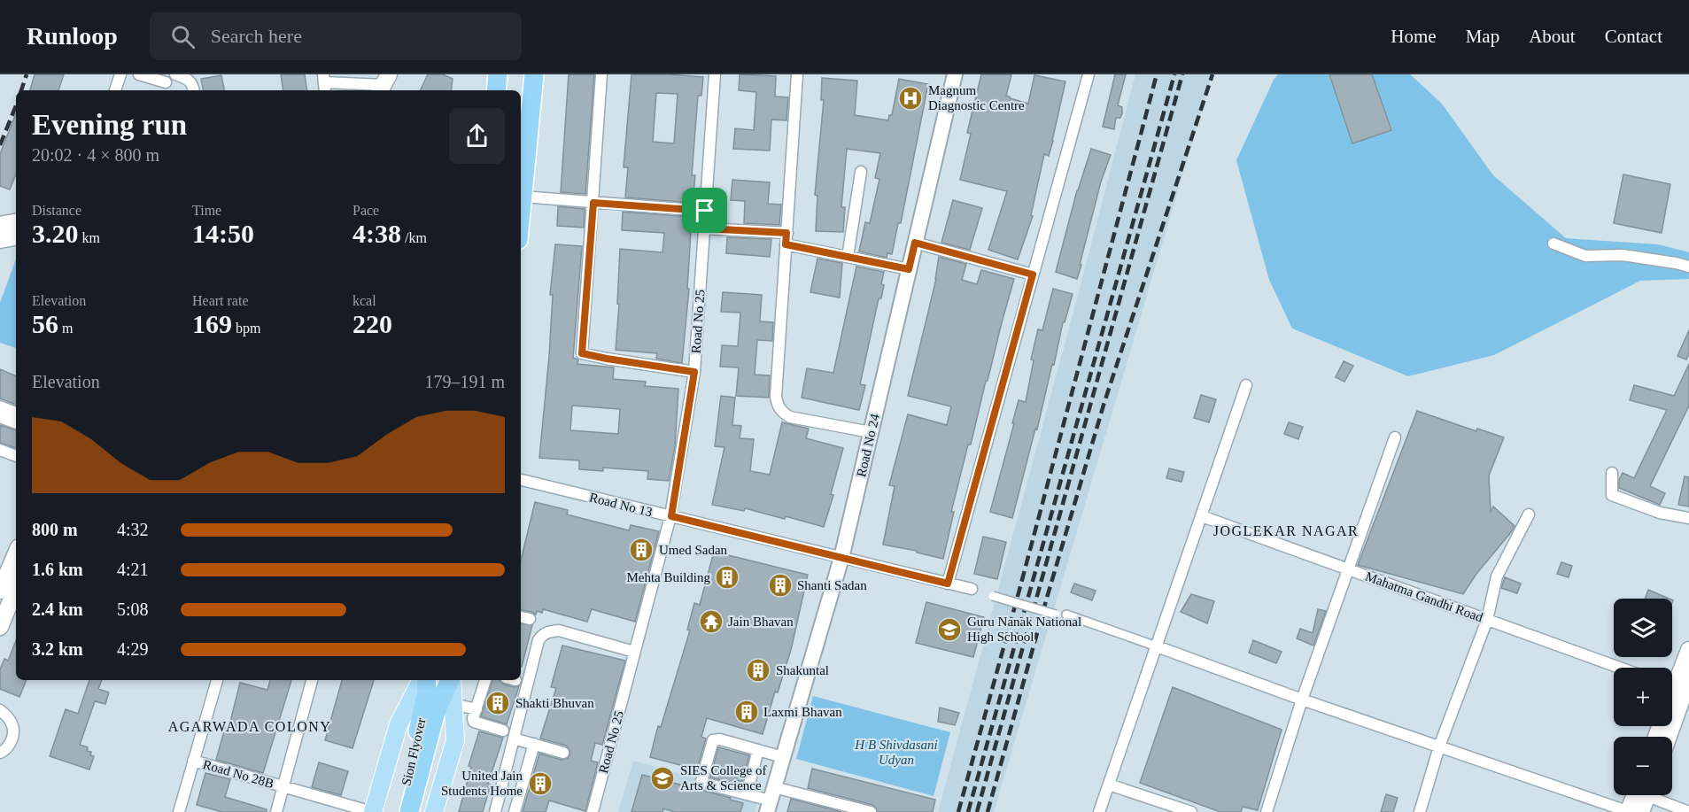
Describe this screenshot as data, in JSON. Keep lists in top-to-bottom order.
{
  "streets": {
    "highway": ["Sion Flyover"],
    "street": [
      "Road No 25",
      "Road No 24",
      "Road No 13",
      "Mahatma Gandhi Road",
      "Road No 28B"
    ]
  },
  "crossings": [
    ["Road No 25", "Road No 13"],
    ["Road No 24", "Road No 13"]
  ],
  "districts": ["JOGLEKAR NAGAR", "AGARWADA COLONY"],
  "parks": ["H B Shivdasani Udyan"],
  "places": {
    "hospital": ["Magnum Diagnostic Centre"],
    "building": [
      "Umed Sadan",
      "Mehta Building",
      "Shanti Sadan",
      "Shakuntal",
      "Shakti Bhuvan",
      "Laxmi Bhavan",
      "United Jain Students Home"
    ],
    "temple": ["Jain Bhavan"],
    "school or university": ["Guru Nanak National High School", "SIES College of Arts & Science"]
  },
  "page": {
    "header": "Runloop",
    "search": "Search here",
    "nav": [
      "Home",
      "Map",
      "About",
      "Contact"
    ],
    "heading": ["Evening run", "20:02 · 4 × 800 m"],
    "stats": [
      ["Distance", "3.20 km"],
      ["Time", "14:50"],
      ["Pace", "4:38 /km"],
      ["Elevation", "56 m"],
      ["Heart rate", "169 bpm"],
      ["kcal", "220"]
    ],
    "chart": ["Elevation", "179–191 m"],
    "list": [
      {
        "name": "800 m",
        "note": "4:32"
      },
      {
        "name": "1.6 km",
        "note": "4:21"
      },
      {
        "name": "2.4 km",
        "note": "5:08"
      },
      {
        "name": "3.2 km",
        "note": "4:29"
      }
    ],
    "map_buttons": ["+", "−"]
  }
}
